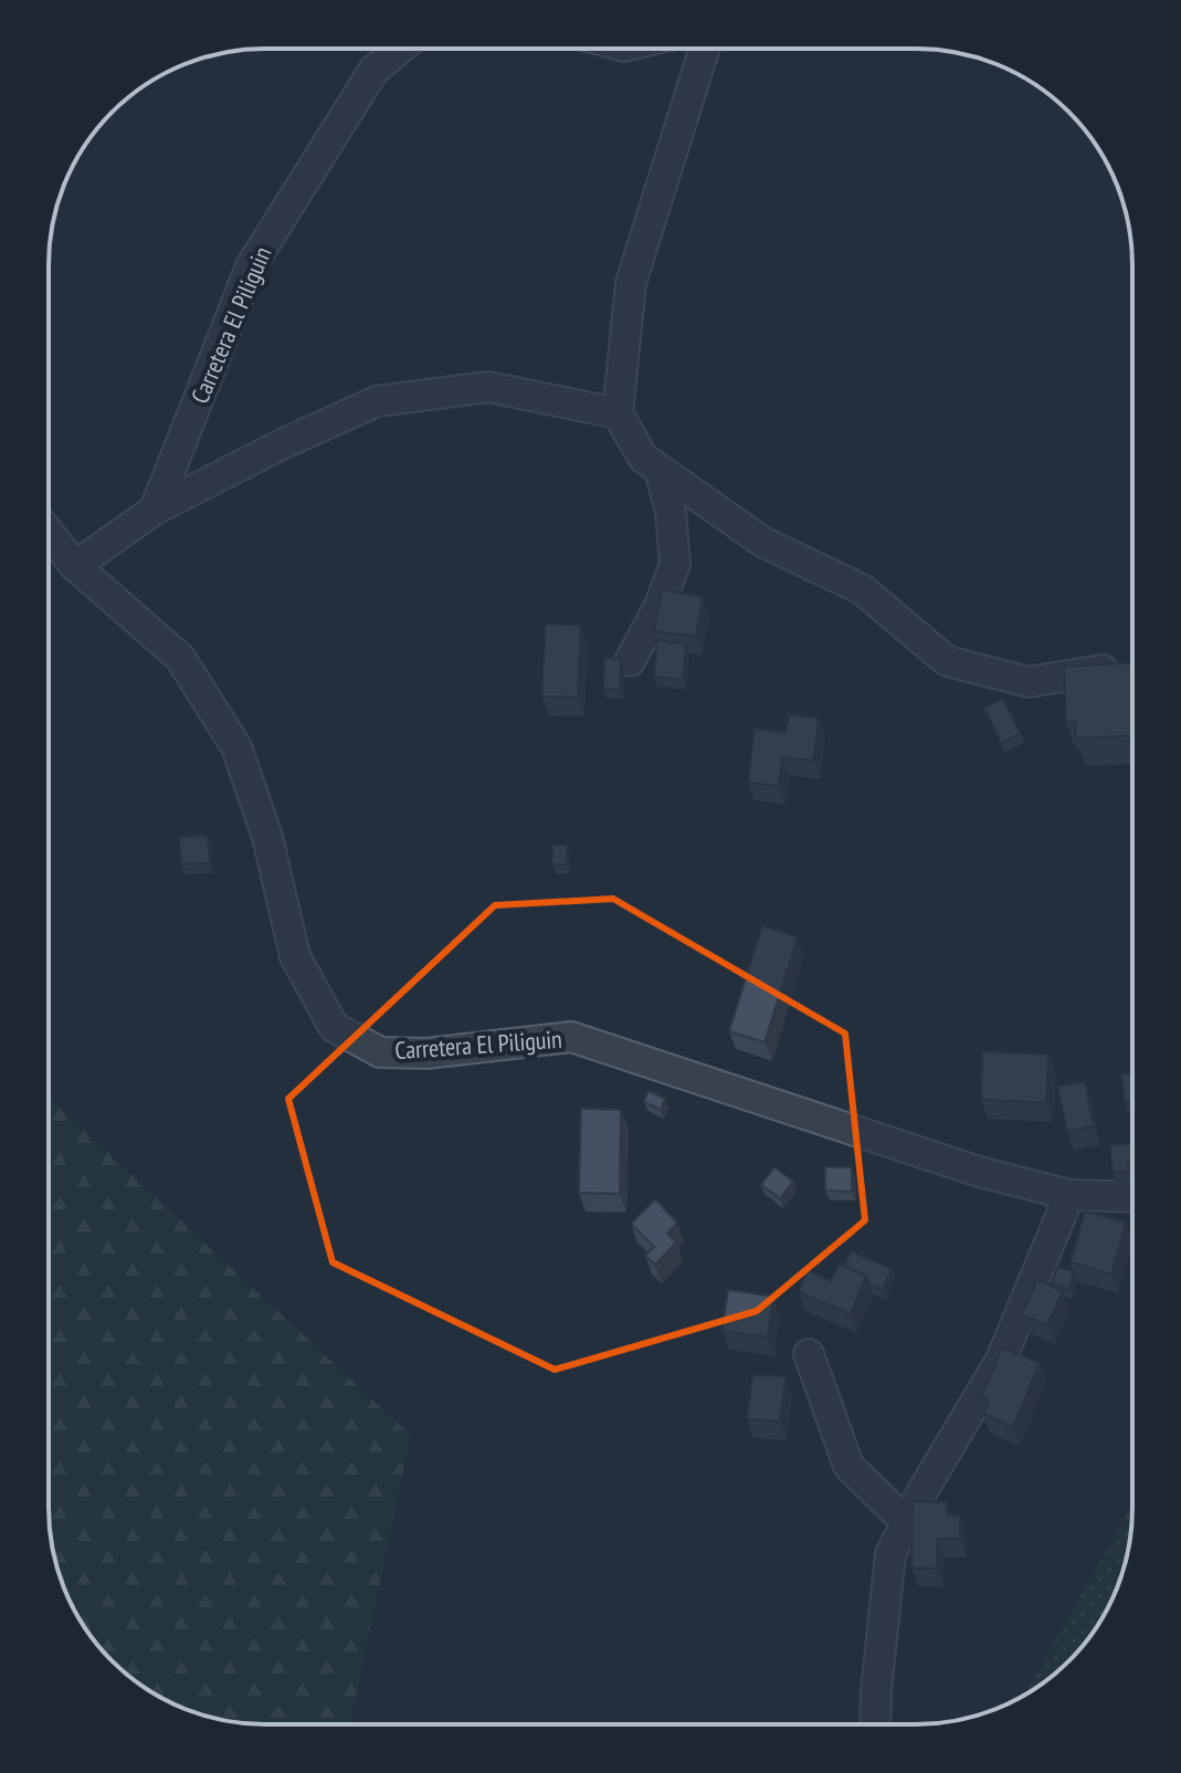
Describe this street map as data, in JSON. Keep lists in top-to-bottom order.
{
  "streets": {
    "street": ["Carretera El Piliguin"]
  }
}
